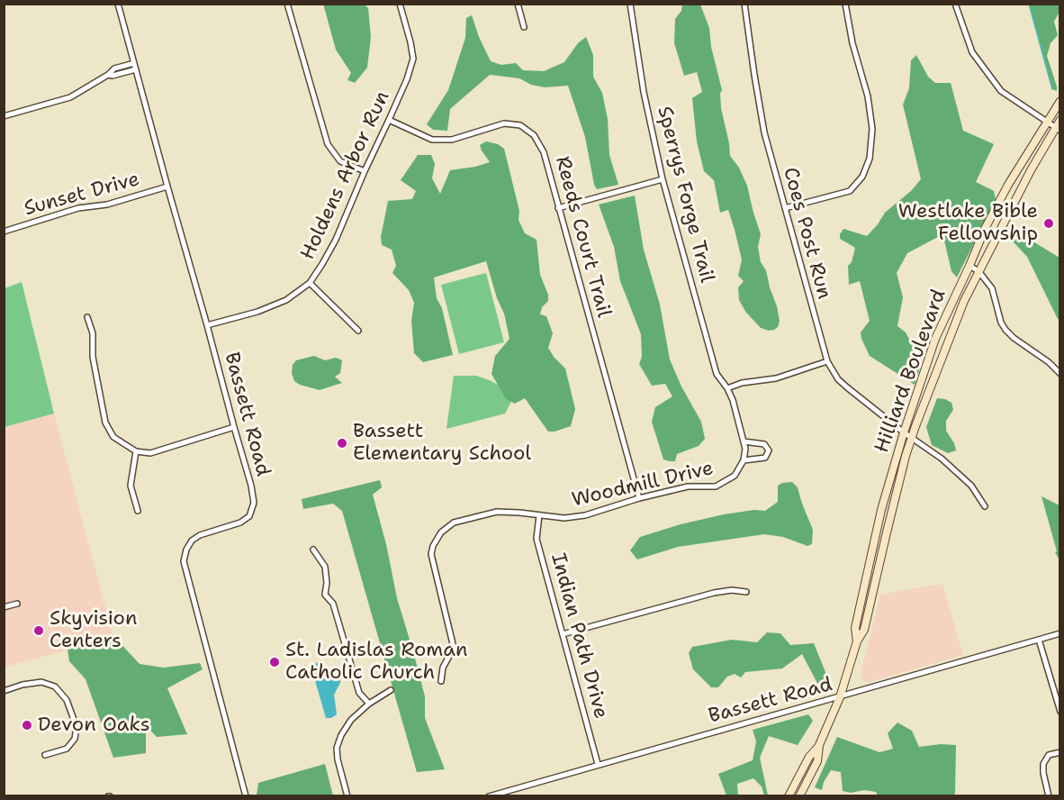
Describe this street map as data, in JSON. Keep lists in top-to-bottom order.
{
  "streets": {
    "main road": ["Hilliard Boulevard"],
    "street": [
      "Holdens Arbor Run",
      "Sunset Drive",
      "Sperrys Forge Trail",
      "Coes Post Run",
      "Reeds Court Trail",
      "Bassett Road",
      "Woodmill Drive",
      "Indian Path Drive"
    ]
  },
  "crossings": [
    ["Holdens Arbor Run", "Reeds Court Trail"],
    ["Holdens Arbor Run", "Bassett Road"],
    ["Sunset Drive", "Bassett Road"],
    ["Sperrys Forge Trail", "Woodmill Drive"],
    ["Coes Post Run", "Hilliard Boulevard"],
    ["Reeds Court Trail", "Woodmill Drive"],
    ["Hilliard Boulevard", "Bassett Road"],
    ["Bassett Road", "Indian Path Drive"],
    ["Woodmill Drive", "Indian Path Drive"]
  ],
  "places": [
    "Westlake Bible Fellowship",
    "Bassett Elementary School",
    "Skyvision Centers",
    "St. Ladislas Roman Catholic Church",
    "Devon Oaks"
  ]
}
